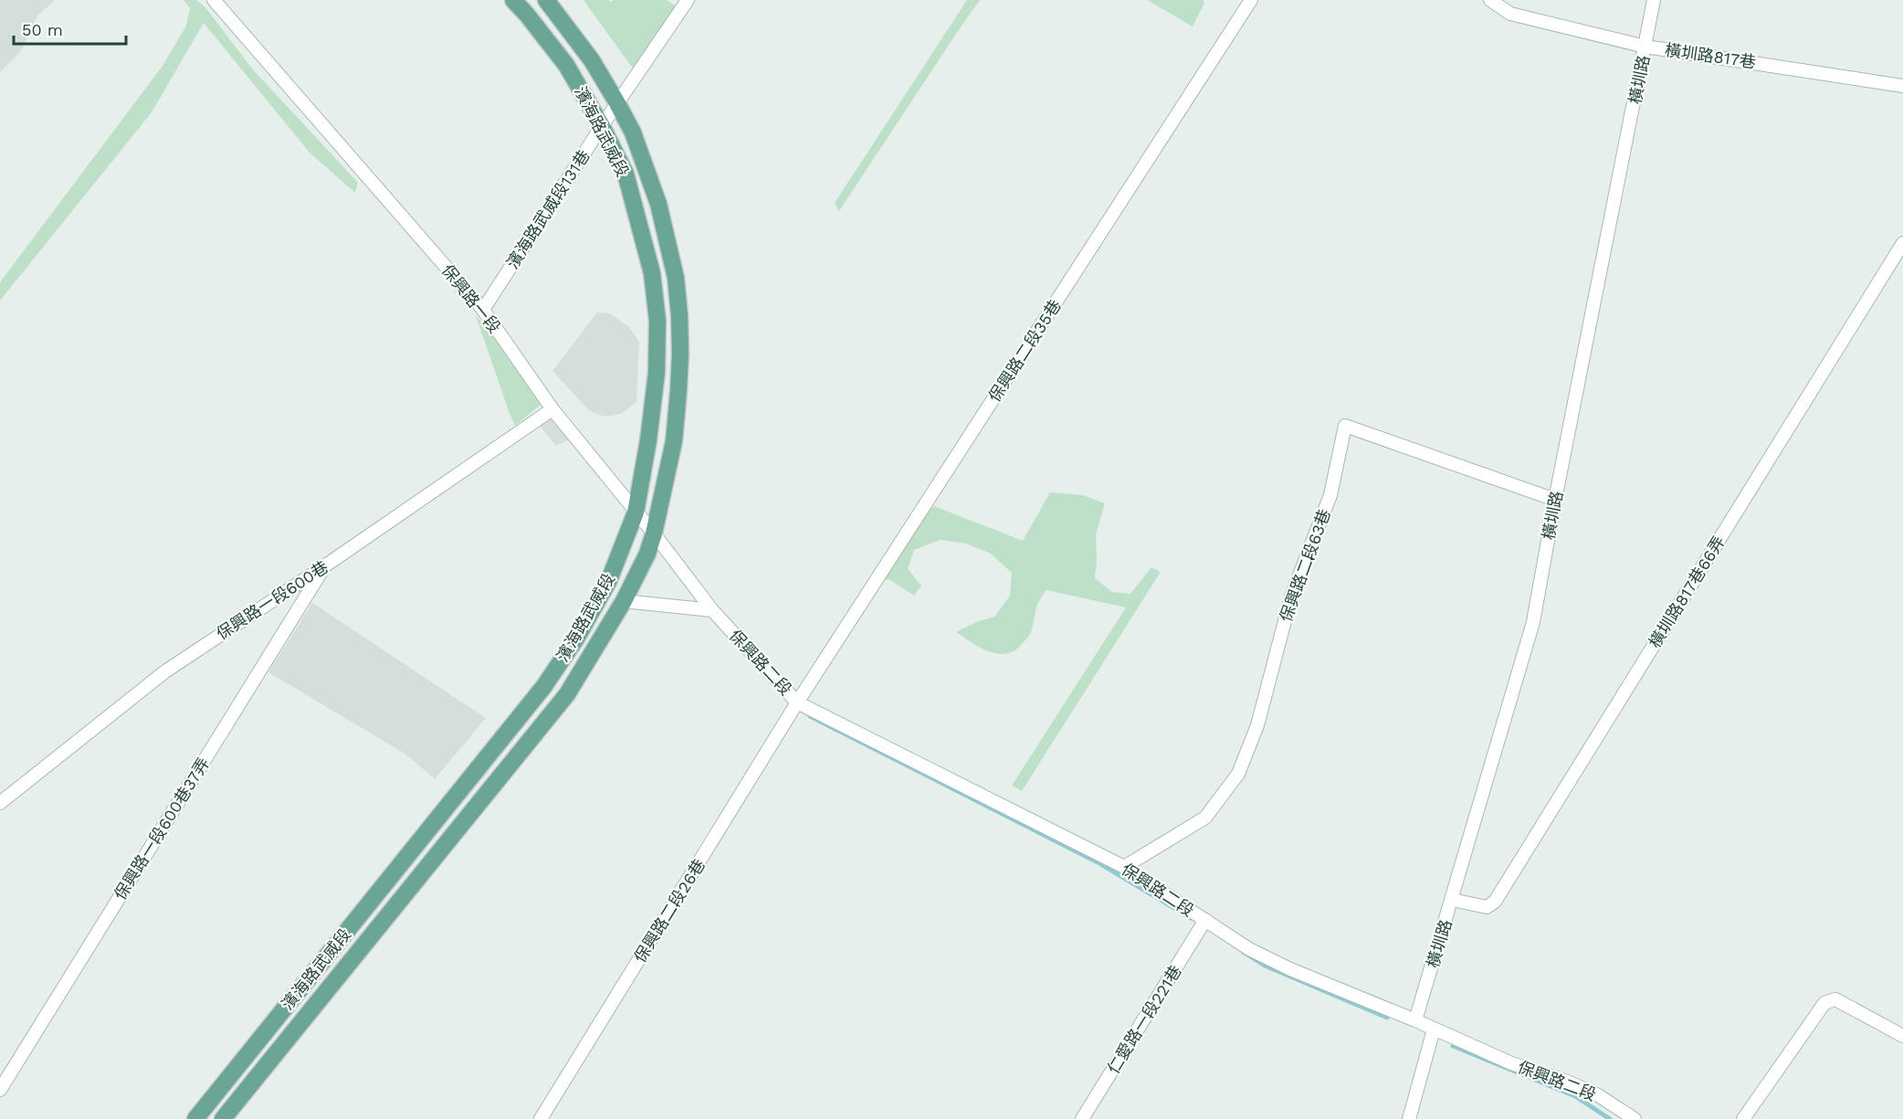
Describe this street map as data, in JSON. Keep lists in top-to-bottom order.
{
  "streets": {
    "main road": ["濱海路武威段"],
    "street": [
      "橫圳路817巷",
      "橫圳路",
      "濱海路武威段131巷",
      "保興路一段",
      "保興路二段35巷",
      "保興路二段63巷",
      "橫圳路817巷66弄",
      "保興路一段600巷",
      "保興路二段",
      "保興路一段600巷37弄",
      "保興路二段26巷",
      "仁愛路一段221巷"
    ]
  },
  "crossings": [
    ["橫圳路817巷", "橫圳路"],
    ["橫圳路", "保興路二段63巷"],
    ["橫圳路", "橫圳路817巷66弄"],
    ["橫圳路", "保興路二段"],
    ["濱海路武威段", "濱海路武威段131巷"],
    ["濱海路武威段", "保興路一段"],
    ["濱海路武威段131巷", "保興路一段"],
    ["保興路一段", "保興路一段600巷"],
    ["保興路一段", "保興路二段"],
    ["保興路二段35巷", "保興路二段"],
    ["保興路二段35巷", "保興路二段26巷"],
    ["保興路二段63巷", "保興路二段"],
    ["保興路一段600巷", "保興路一段600巷37弄"],
    ["保興路二段", "保興路二段26巷"],
    ["保興路二段", "仁愛路一段221巷"]
  ],
  "scale_bar": "50 m"
}
